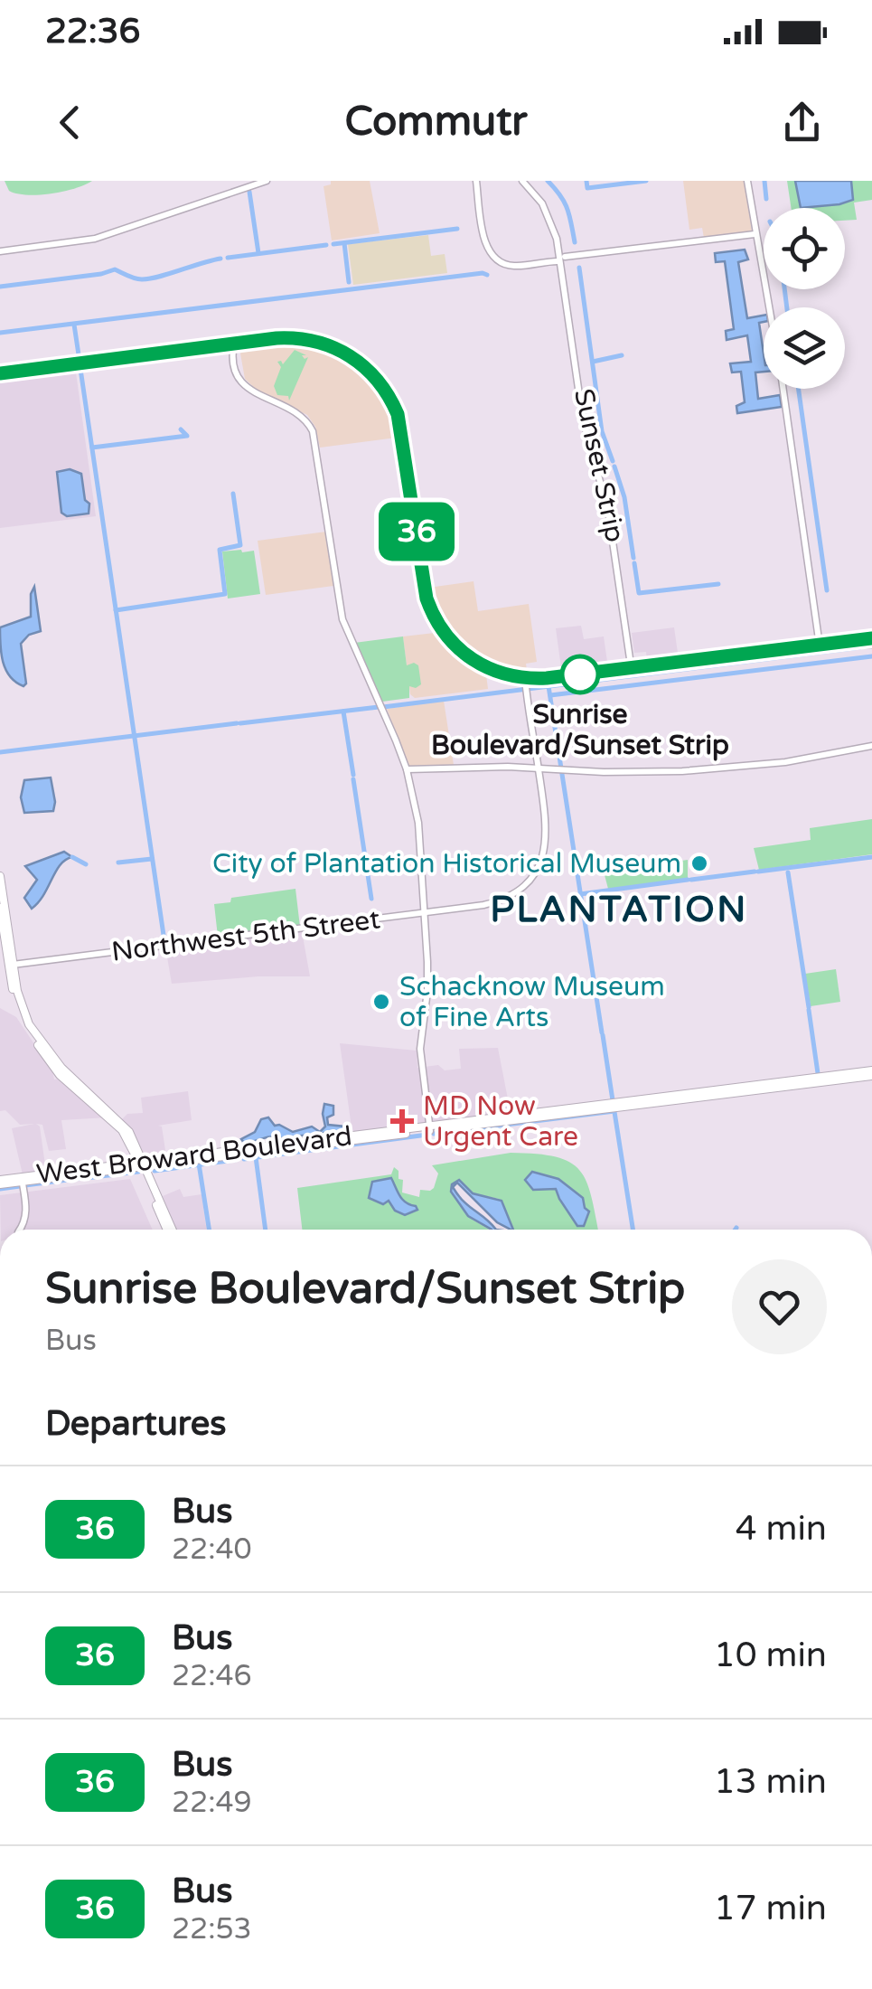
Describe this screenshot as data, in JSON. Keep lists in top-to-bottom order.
{
  "streets": {
    "main road": ["West Broward Boulevard"],
    "street": ["Sunset Strip", "Northwest 5th Street"]
  },
  "districts": ["PLANTATION"],
  "places": {
    "other": ["Sunrise Boulevard/Sunset Strip", "City of Plantation Historical Museum", "Schacknow Museum of Fine Arts"],
    "health": ["MD Now Urgent Care"]
  },
  "lines": ["bus line 36"],
  "page": {
    "status": "22:36",
    "header": "Commutr",
    "on_map": "36",
    "heading": [
      ["Sunrise Boulevard/Sunset Strip", "Bus"],
      "Departures"
    ],
    "list": [
      {
        "mark": "36",
        "name": "Bus",
        "note": "22:40",
        "value": "4 min"
      },
      {
        "mark": "36",
        "name": "Bus",
        "note": "22:46",
        "value": "10 min"
      },
      {
        "mark": "36",
        "name": "Bus",
        "note": "22:49",
        "value": "13 min"
      },
      {
        "mark": "36",
        "name": "Bus",
        "note": "22:53",
        "value": "17 min"
      }
    ]
  }
}
